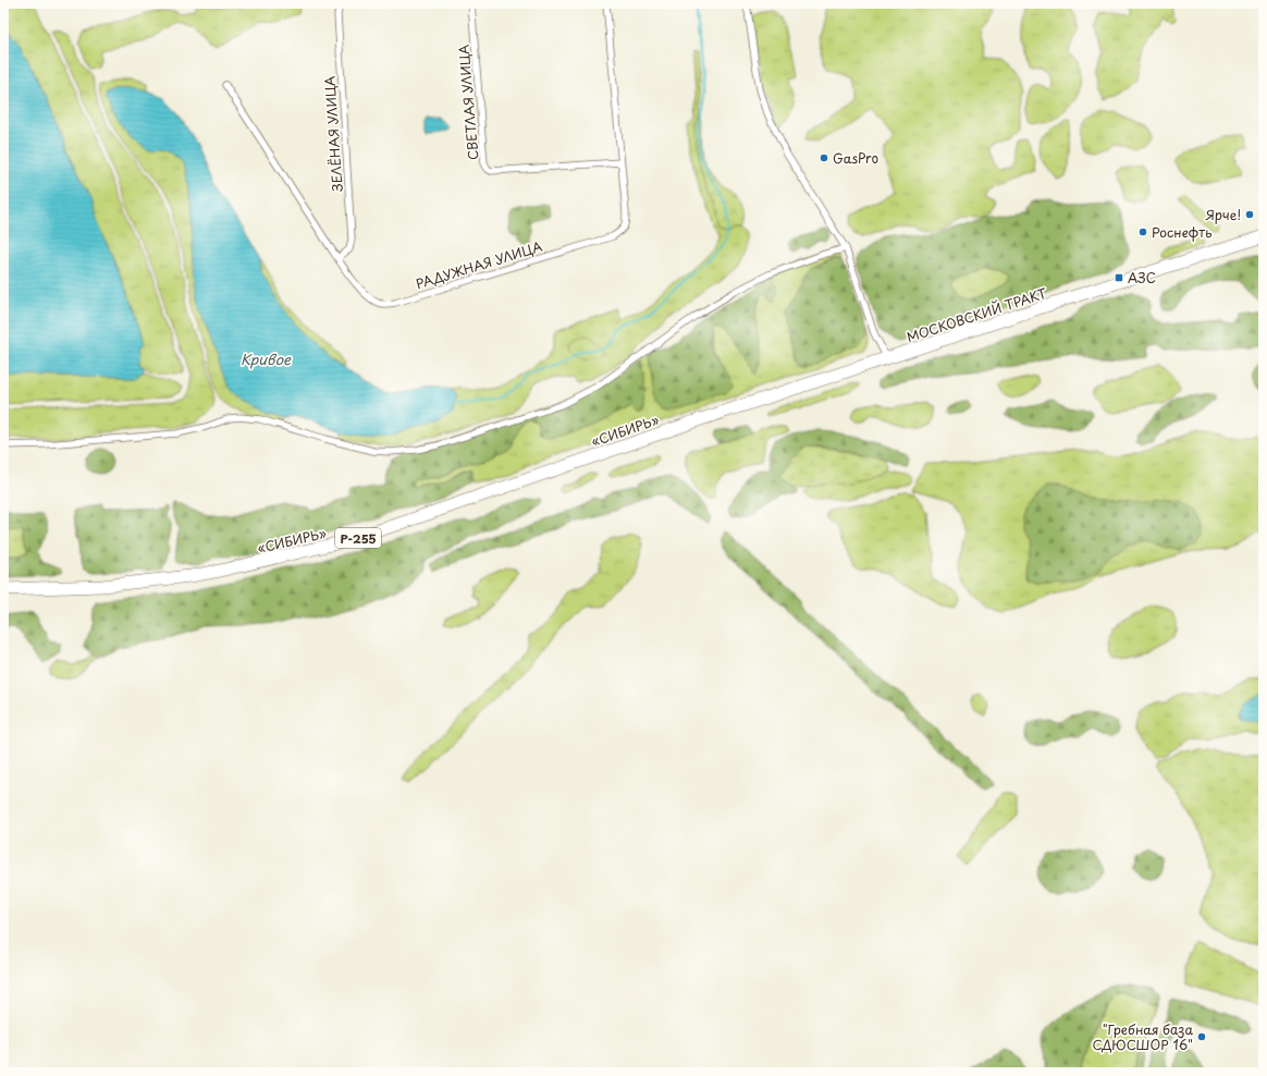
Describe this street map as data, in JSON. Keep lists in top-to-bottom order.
{
  "streets": {
    "highway": ["МОСКОВСКИЙ ТРАКТ", "«СИБИРЬ»", "Р-255"],
    "street": ["СВЕТЛАЯ УЛИЦА", "ЗЕЛЁНАЯ УЛИЦА", "РАДУЖНАЯ УЛИЦА"]
  },
  "crossings": [
    ["СВЕТЛАЯ УЛИЦА", "РАДУЖНАЯ УЛИЦА"],
    ["ЗЕЛЁНАЯ УЛИЦА", "РАДУЖНАЯ УЛИЦА"],
    ["МОСКОВСКИЙ ТРАКТ", "«СИБИРЬ»"]
  ],
  "water": ["Кривое"],
  "places": {
    "other": [
      "GasPro",
      "Ярче!",
      "Роснефть",
      "\"Гребная база СДЮСШОР 16\""
    ],
    "transit": ["АЗС"]
  }
}
